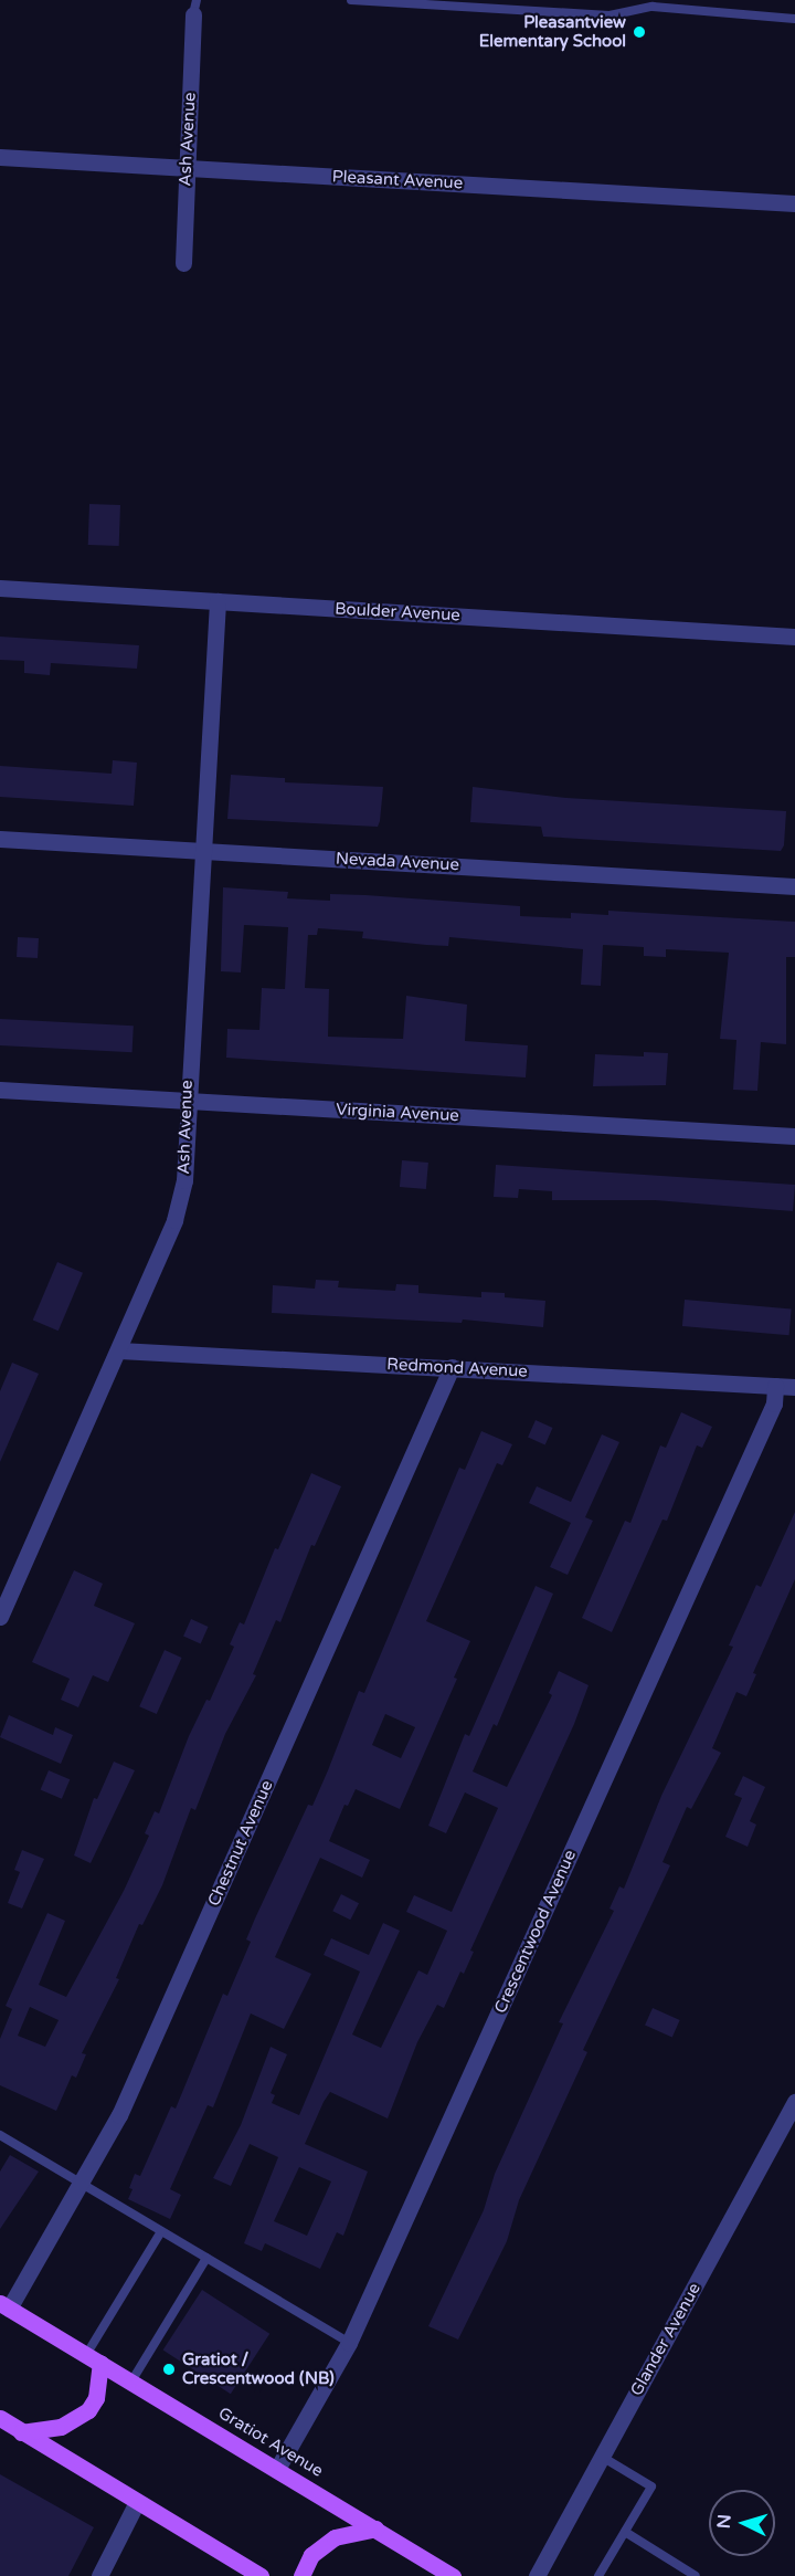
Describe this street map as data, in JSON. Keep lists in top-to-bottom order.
{
  "streets": {
    "main road": ["Gratiot Avenue"],
    "street": [
      "Ash Avenue",
      "Pleasant Avenue",
      "Boulder Avenue",
      "Nevada Avenue",
      "Virginia Avenue",
      "Redmond Avenue",
      "Chestnut Avenue",
      "Crescentwood Avenue",
      "Glander Avenue"
    ]
  },
  "crossings": [
    ["Ash Avenue", "Pleasant Avenue"],
    ["Ash Avenue", "Boulder Avenue"],
    ["Ash Avenue", "Nevada Avenue"],
    ["Ash Avenue", "Virginia Avenue"],
    ["Ash Avenue", "Redmond Avenue"],
    ["Redmond Avenue", "Chestnut Avenue"],
    ["Redmond Avenue", "Crescentwood Avenue"],
    ["Chestnut Avenue", "Gratiot Avenue"],
    ["Crescentwood Avenue", "Gratiot Avenue"]
  ],
  "places": ["Pleasantview Elementary School", "Gratiot / Crescentwood (NB)"],
  "north": "left"
}
